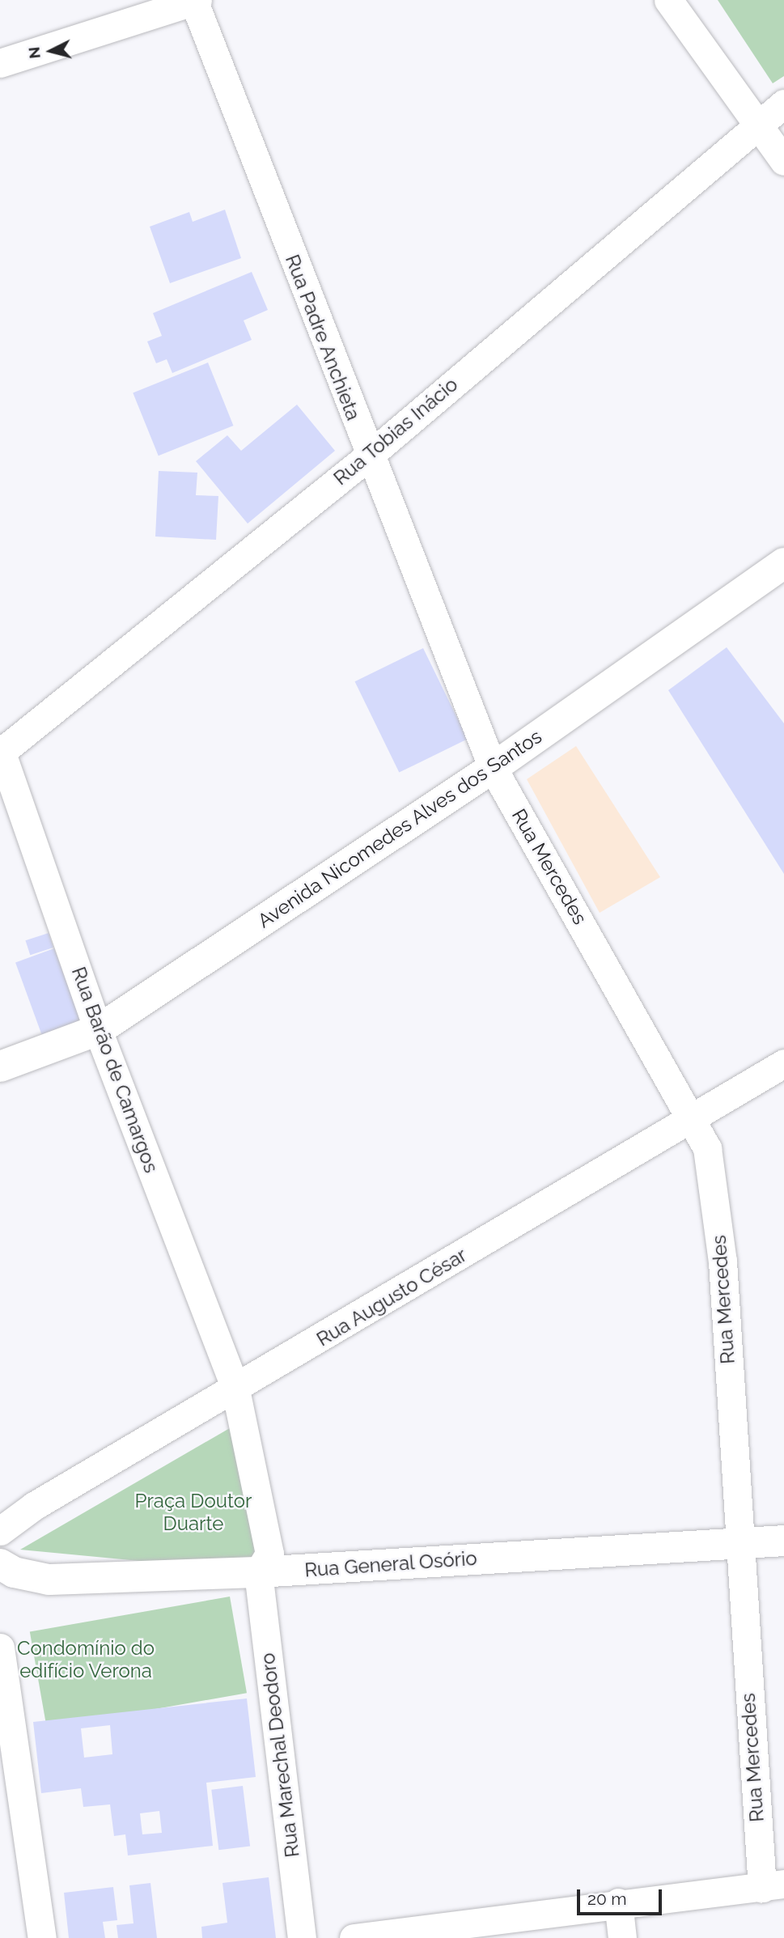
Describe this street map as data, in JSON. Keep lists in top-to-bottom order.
{
  "streets": {
    "street": [
      "Rua Padre Anchieta",
      "Rua Tobias Inácio",
      "Avenida Nicomedes Alves dos Santos",
      "Rua Mercedes",
      "Rua Barão de Camargos",
      "Rua Augusto César",
      "Rua General Osório",
      "Rua Marechal Deodoro"
    ]
  },
  "crossings": [
    ["Rua Padre Anchieta", "Rua Tobias Inácio"],
    ["Rua Padre Anchieta", "Avenida Nicomedes Alves dos Santos"],
    ["Rua Padre Anchieta", "Rua Mercedes"],
    ["Rua Tobias Inácio", "Rua Barão de Camargos"],
    ["Avenida Nicomedes Alves dos Santos", "Rua Mercedes"],
    ["Avenida Nicomedes Alves dos Santos", "Rua Barão de Camargos"],
    ["Rua Mercedes", "Rua Augusto César"],
    ["Rua Mercedes", "Rua General Osório"],
    ["Rua Barão de Camargos", "Rua Augusto César"],
    ["Rua General Osório", "Rua Marechal Deodoro"]
  ],
  "parks": ["Praça Doutor Duarte", "Condomínio do edifício Verona"],
  "scale_bar": "20 m",
  "north": "left"
}
